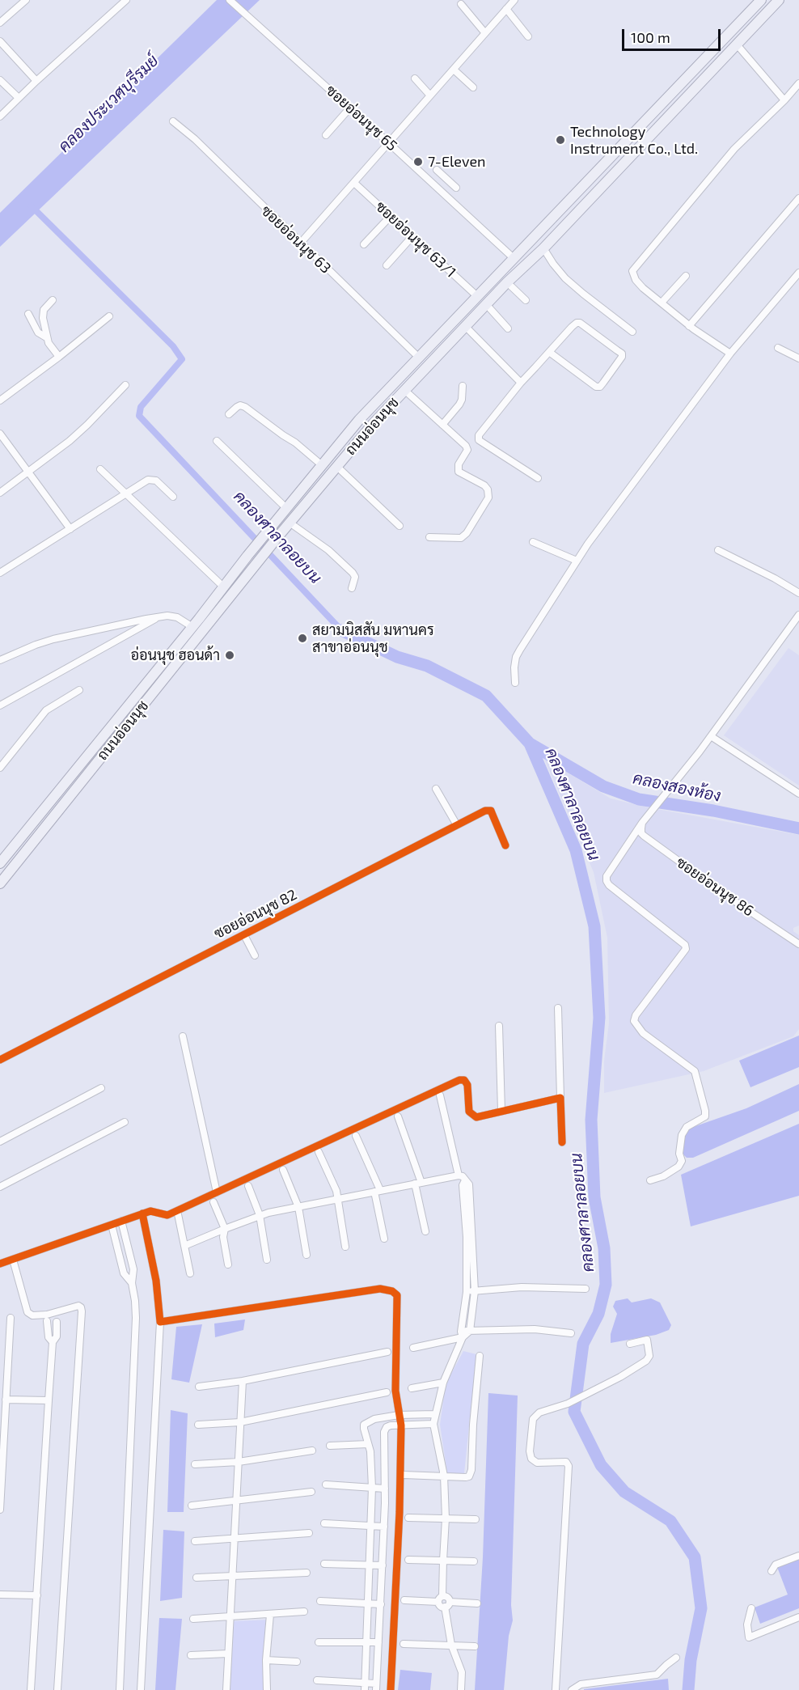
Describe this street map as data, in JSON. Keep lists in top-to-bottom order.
{
  "streets": {
    "main road": ["ถนนอ่อนนุช"],
    "street": [
      "ซอยอ่อนนุช 65",
      "ซอยอ่อนนุช 63",
      "ซอยอ่อนนุช 63/1",
      "ซอยอ่อนนุช 86",
      "ซอยอ่อนนุช 82"
    ]
  },
  "crossings": [
    ["ซอยอ่อนนุช 65", "ถนนอ่อนนุช"],
    ["ซอยอ่อนนุช 63", "ถนนอ่อนนุช"],
    ["ซอยอ่อนนุช 63/1", "ถนนอ่อนนุช"]
  ],
  "water": ["คลองประเวศบุรีรมย์", "คลองศาลาลอยบน", "คลองสองห้อง"],
  "places": [
    "Technology Instrument Co., Ltd.",
    "7-Eleven",
    "สยามนิสสัน มหานคร สาขาอ่อนนุช",
    "อ่อนนุช ฮอนด้า"
  ],
  "scale_bar": "100 m"
}
